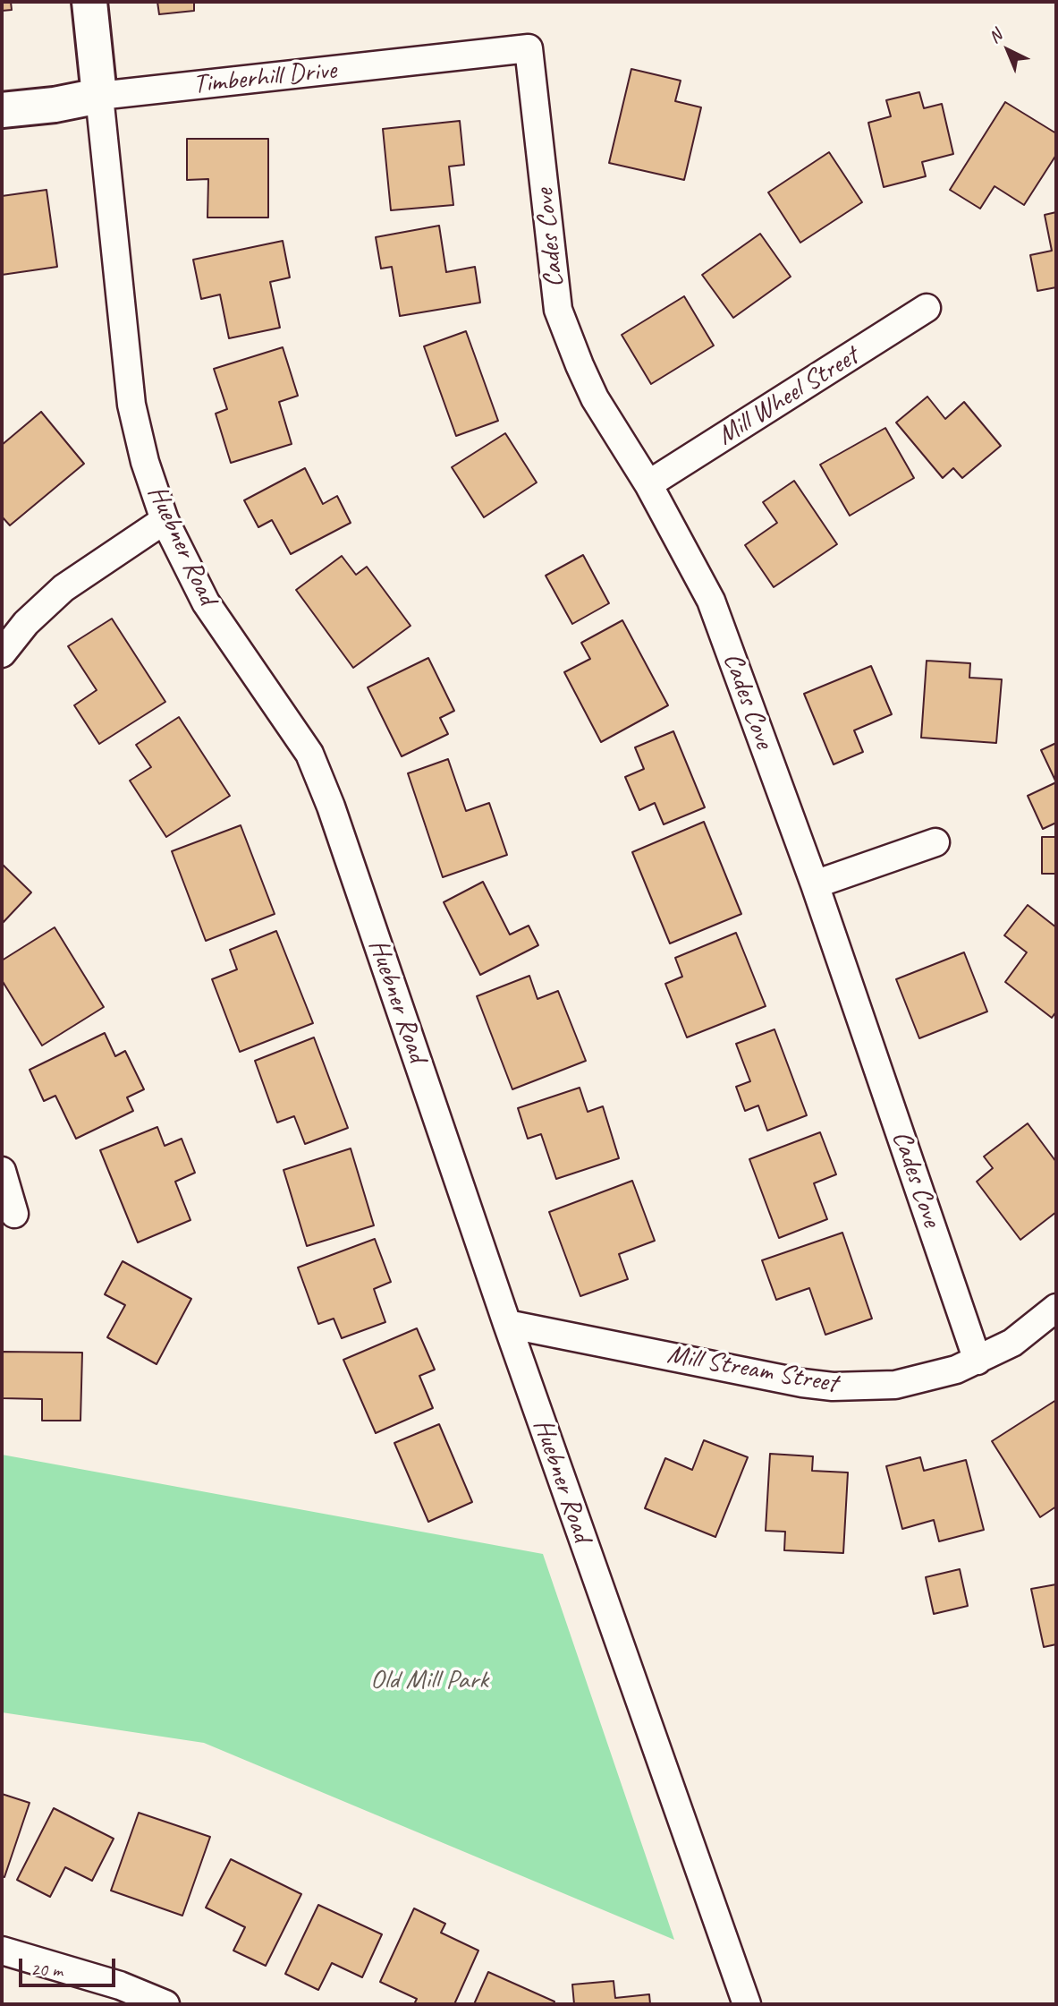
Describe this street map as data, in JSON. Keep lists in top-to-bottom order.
{
  "streets": {
    "street": [
      "Timberhill Drive",
      "Cades Cove",
      "Mill Wheel Street",
      "Huebner Road",
      "Mill Stream Street"
    ]
  },
  "crossings": [
    ["Timberhill Drive", "Cades Cove"],
    ["Timberhill Drive", "Huebner Road"],
    ["Cades Cove", "Mill Wheel Street"],
    ["Cades Cove", "Mill Stream Street"],
    ["Huebner Road", "Mill Stream Street"]
  ],
  "parks": ["Old Mill Park"],
  "scale_bar": "20 m",
  "north": "top left"
}
